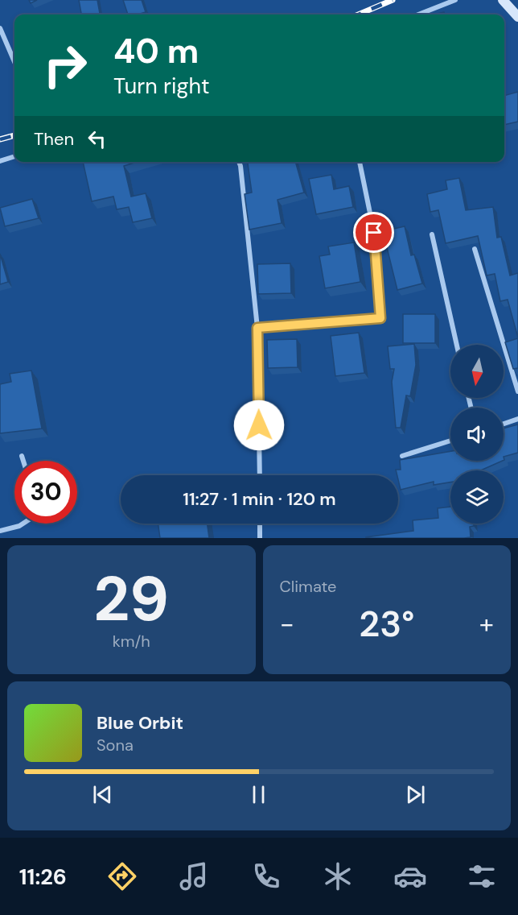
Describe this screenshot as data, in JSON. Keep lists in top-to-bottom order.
{
  "north": "bottom",
  "page": {
    "turn": ["40 m", "Turn right"],
    "then": "Then",
    "limit": "30",
    "trip": "11:27 · 1 min · 120 m",
    "tile": [
      ["29", "km/h"],
      "Climate"
    ],
    "heat": ["−", "23°", "+"],
    "song": ["Blue Orbit", "Sona"],
    "tabs": "11:26"
  }
}
